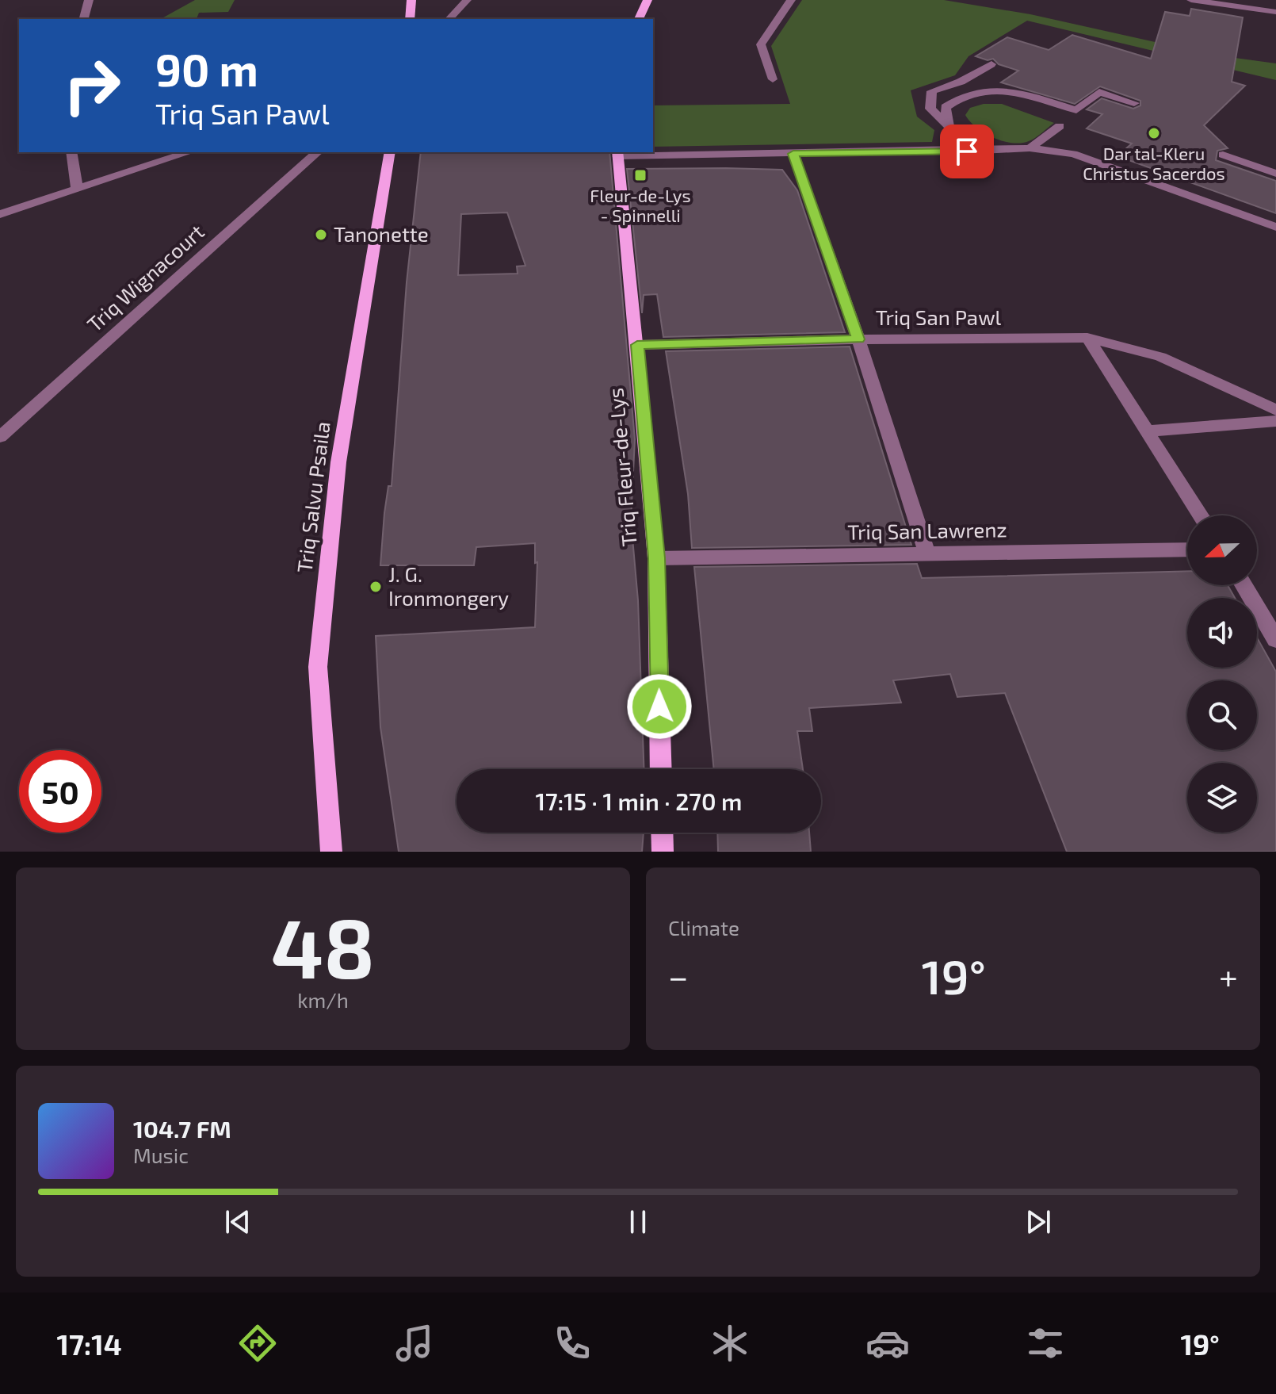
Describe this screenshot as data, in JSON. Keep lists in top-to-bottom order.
{
  "streets": {
    "main road": ["Triq Fleur-de-Lys", "Triq Salvu Psaila"],
    "street": ["Triq Wignacourt", "Triq San Pawl", "Triq San Lawrenz"]
  },
  "crossings": [
    ["Triq San Pawl", "Triq Fleur-de-Lys"],
    ["Triq Fleur-de-Lys", "Triq San Lawrenz"]
  ],
  "places": {
    "other": ["Dar tal-Kleru Christus Sacerdos", "Tanonette", "J. G. Ironmongery"],
    "transit": ["Fleur-de-Lys - Spinnelli"]
  },
  "north": "left",
  "page": {
    "turn": ["90 m", "Triq San Pawl"],
    "limit": "50",
    "trip": "17:15 · 1 min · 270 m",
    "tile": [
      ["48", "km/h"],
      "Climate"
    ],
    "heat": ["−", "19°", "+"],
    "song": ["104.7 FM", "Music"],
    "tabs": ["17:14", "19°"]
  }
}
